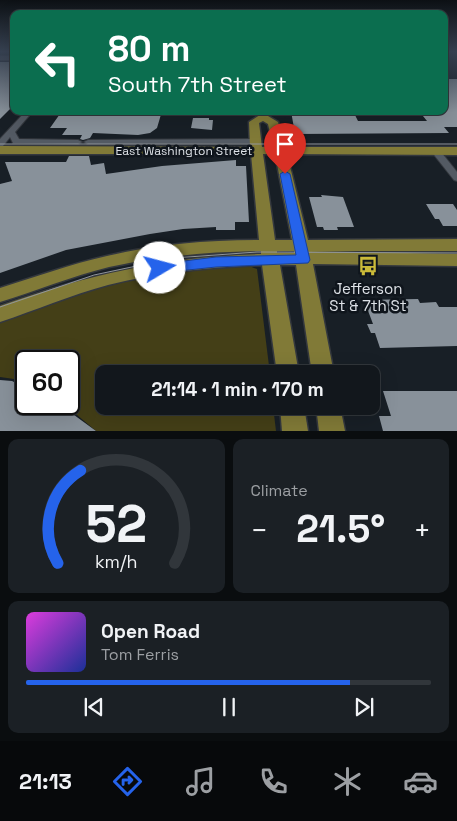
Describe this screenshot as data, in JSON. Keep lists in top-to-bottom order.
{
  "streets": {
    "main road": ["East Washington Street"]
  },
  "places": {
    "bus stop": ["Jefferson St & 7th St"]
  },
  "page": {
    "turn": ["80 m", "South 7th Street"],
    "limit": "60",
    "trip": "21:14 · 1 min · 170 m",
    "tile": "Climate",
    "heat": ["−", "21.5°", "+"],
    "song": ["Open Road", "Tom Ferris"],
    "tabs": "21:13",
    "gauge": ["52", "km/h"]
  }
}
